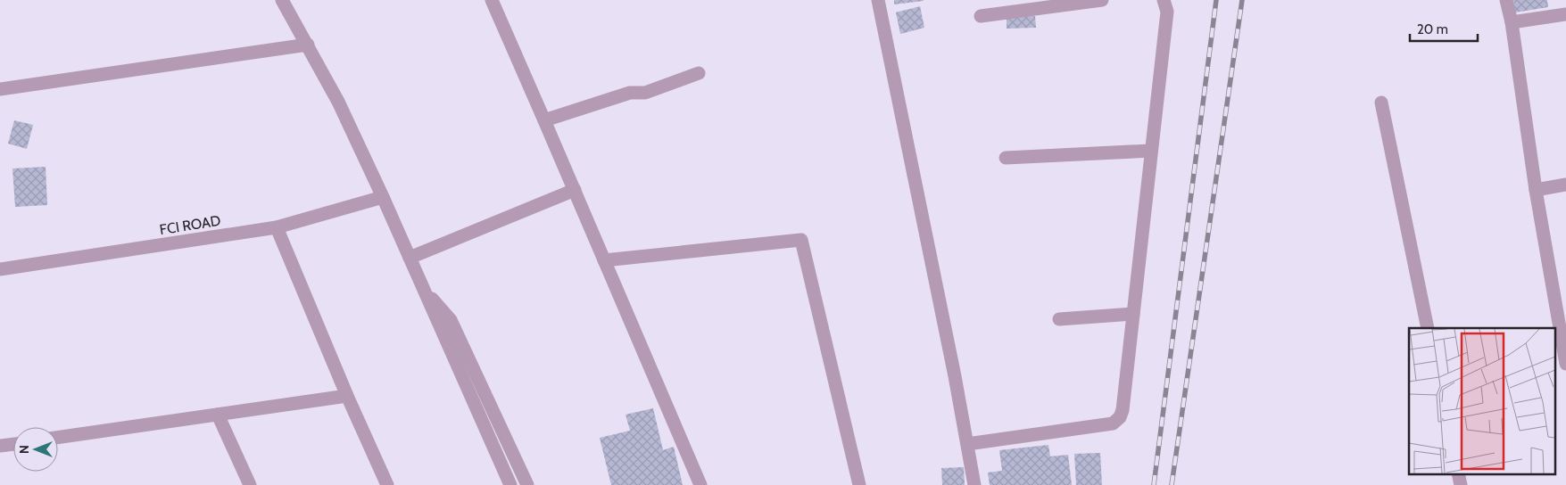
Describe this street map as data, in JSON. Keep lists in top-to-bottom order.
{
  "streets": {
    "street": ["FCI ROAD"]
  },
  "scale_bar": "20 m",
  "north": "left"
}
